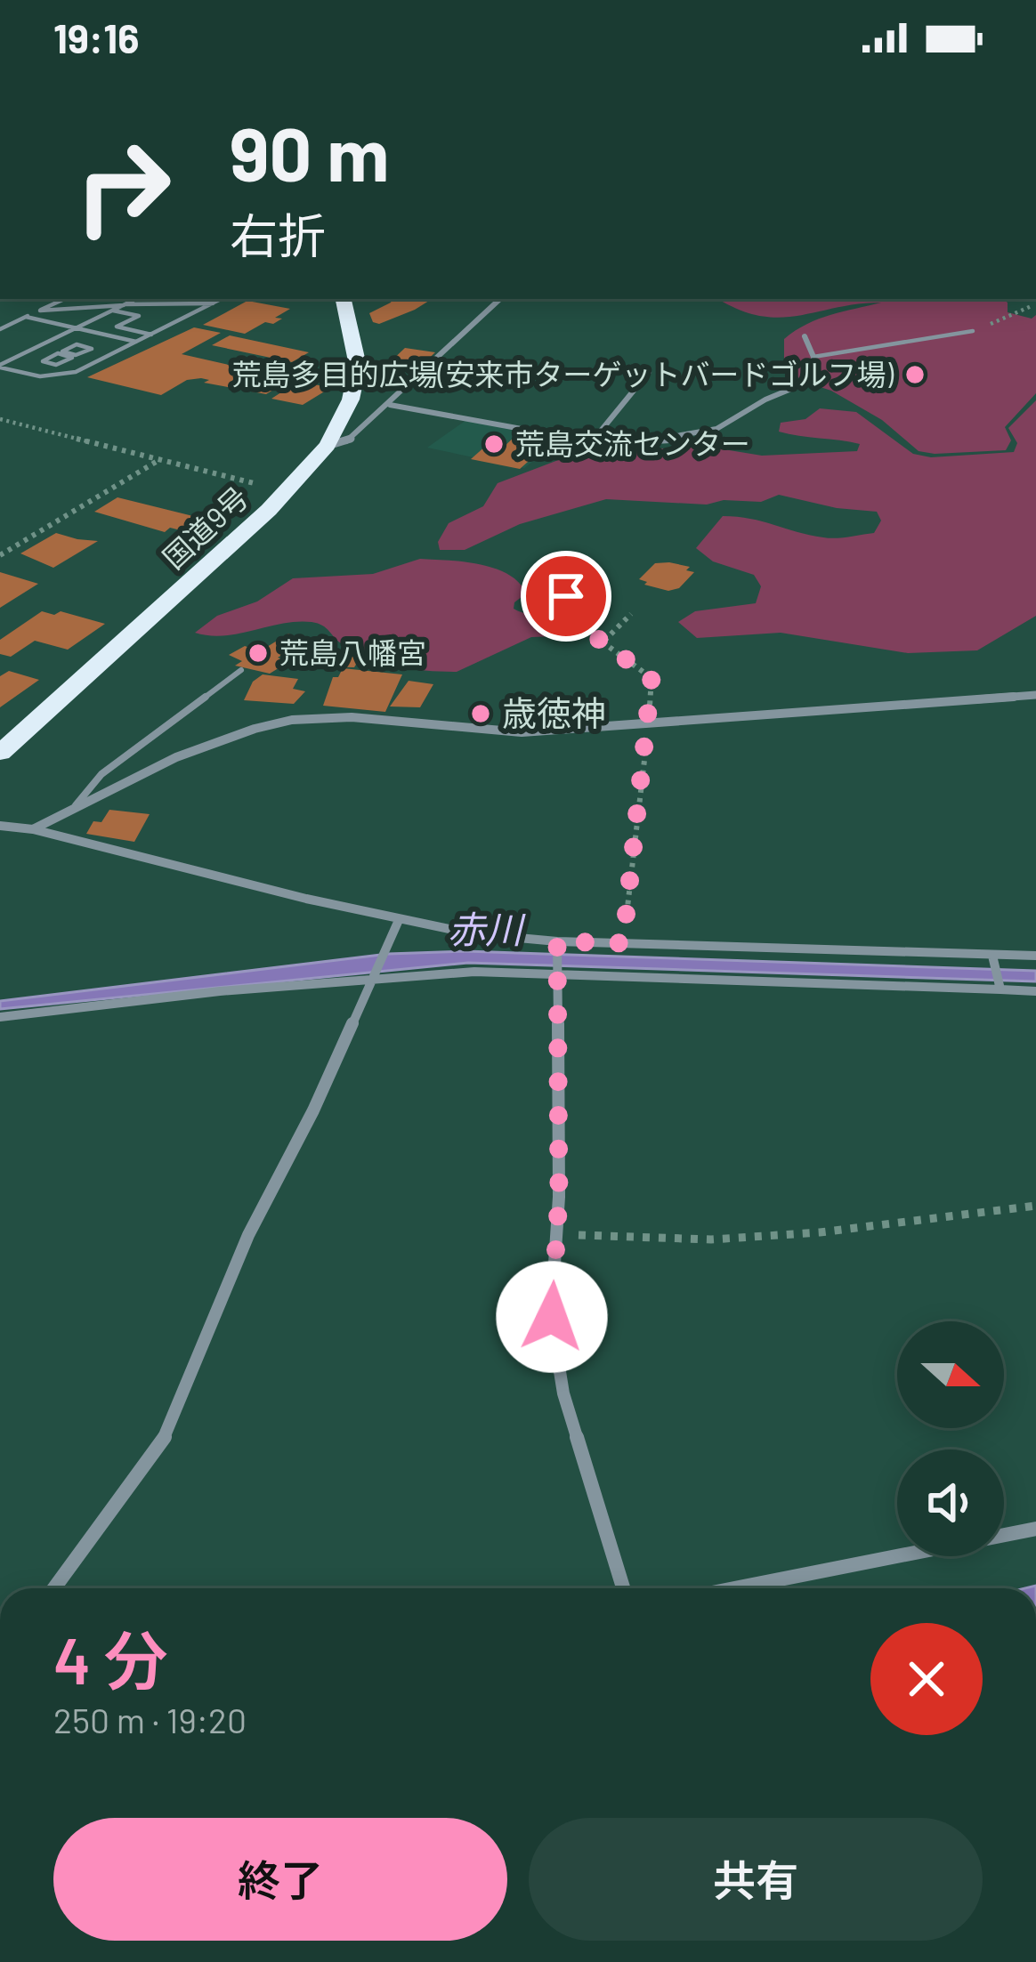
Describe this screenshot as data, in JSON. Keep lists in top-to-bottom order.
{
  "streets": {
    "highway": ["国道9号"]
  },
  "water": ["赤川"],
  "places": [
    "荒島多目的広場(安来市ターゲットバードゴルフ場)",
    "荒島交流センター",
    "荒島八幡宮",
    "歳徳神"
  ],
  "north": "right",
  "page": {
    "status": "19:16",
    "turn": ["90 m", "右折"],
    "heading": ["4 分", "250 m · 19:20"],
    "buttons": ["終了", "共有"]
  }
}
